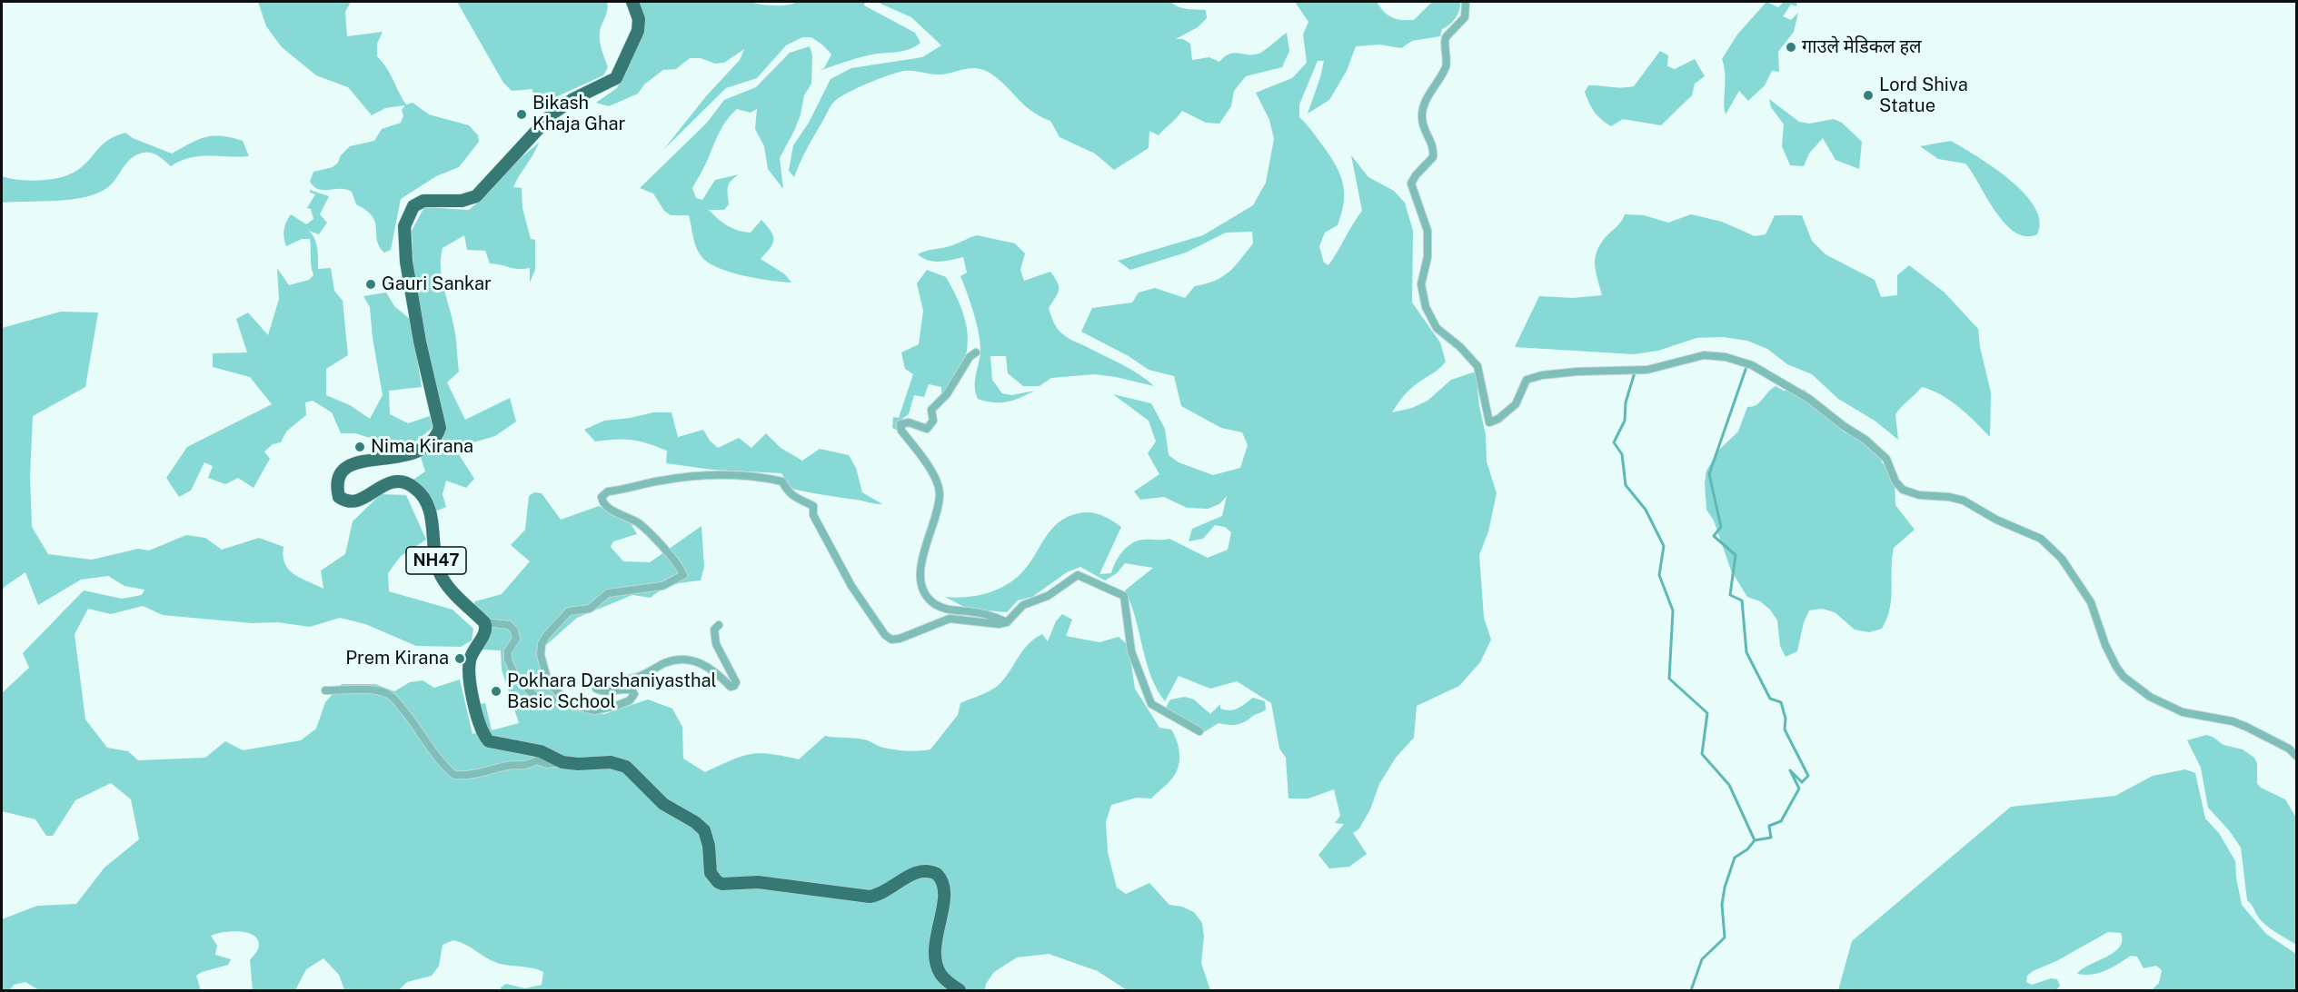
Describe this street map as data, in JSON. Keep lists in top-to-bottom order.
{
  "streets": {
    "highway": ["NH47"]
  },
  "places": [
    "गाउले मेडिकल हल",
    "Lord Shiva Statue",
    "Bikash Khaja Ghar",
    "Gauri Sankar",
    "Nima Kirana",
    "Prem Kirana",
    "Pokhara Darshaniyasthal Basic School"
  ]
}
